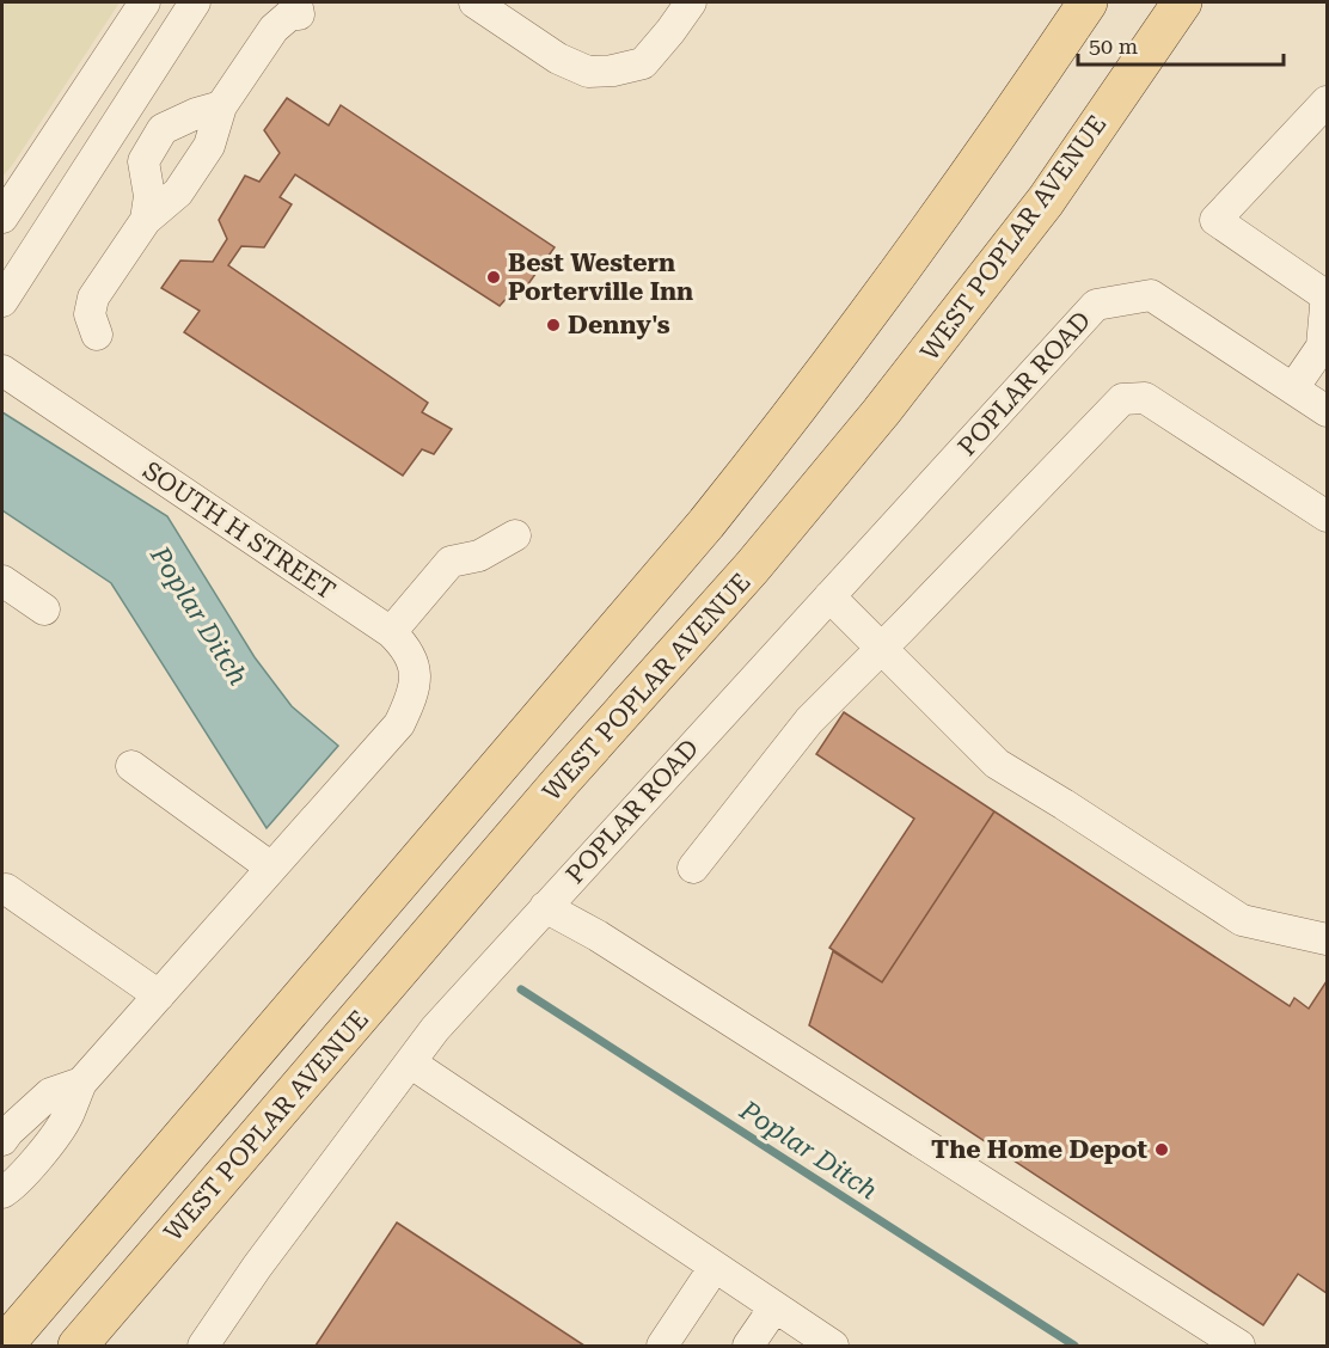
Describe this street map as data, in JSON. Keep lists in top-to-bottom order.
{
  "streets": {
    "main road": ["WEST POPLAR AVENUE"],
    "street": ["POPLAR ROAD", "SOUTH H STREET"]
  },
  "water": ["Poplar Ditch"],
  "places": ["Best Western Porterville Inn", "Denny's", "The Home Depot"],
  "scale_bar": "50 m"
}
